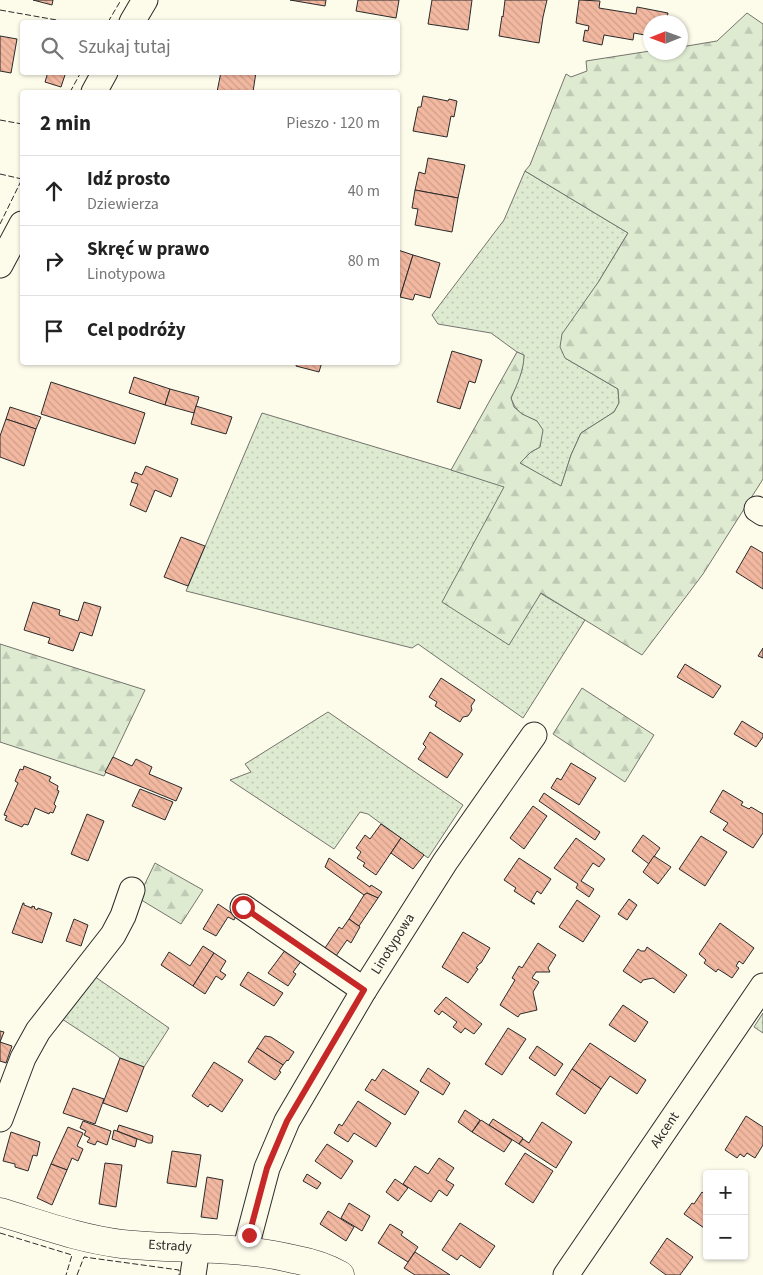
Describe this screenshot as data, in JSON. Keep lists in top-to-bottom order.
{
  "streets": {
    "main road": ["Estrady"],
    "street": ["Linotypowa", "Akcent"]
  },
  "crossings": [
    ["Linotypowa", "Estrady"]
  ],
  "north": "left",
  "page": {
    "search": "Szukaj tutaj",
    "heading": ["2 min", "Pieszo · 120 m"],
    "list": [
      ["Idź prosto", "Dziewierza", "40 m"],
      ["Skręć w prawo", "Linotypowa", "80 m"],
      "Cel podróży"
    ],
    "map_buttons": ["+", "−"]
  }
}
